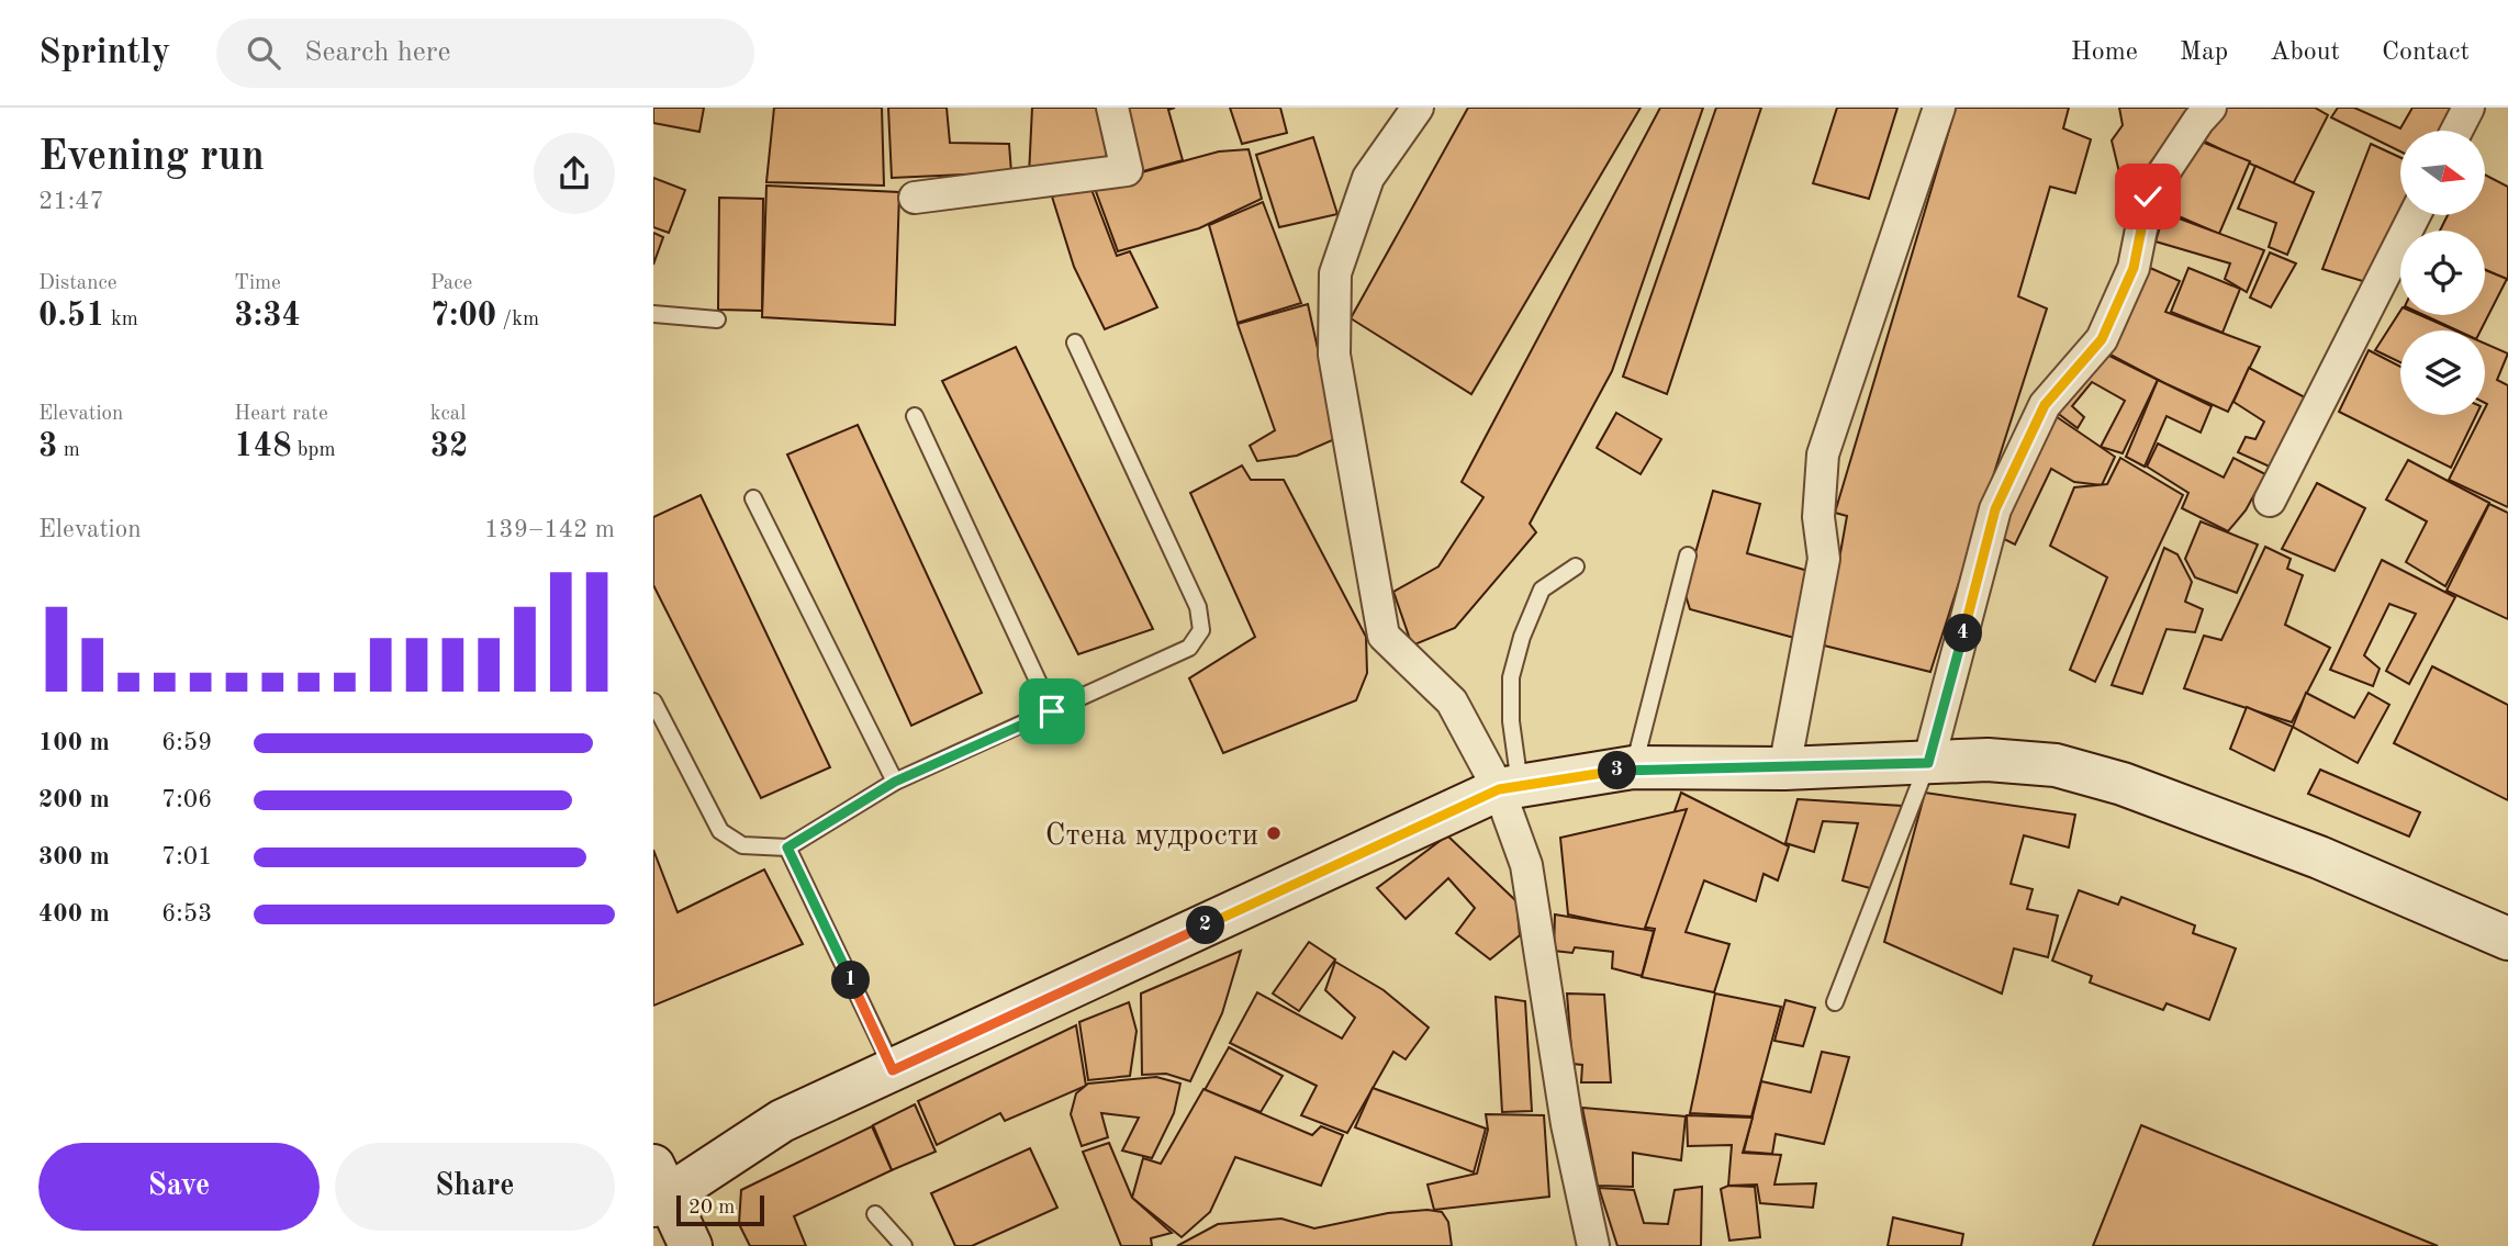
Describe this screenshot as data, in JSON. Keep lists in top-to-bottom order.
{
  "places": ["Стена мудрости"],
  "scale_bar": "20 m",
  "north": "right",
  "page": {
    "header": "Sprintly",
    "search": "Search here",
    "nav": [
      "Home",
      "Map",
      "About",
      "Contact"
    ],
    "heading": ["Evening run", "21:47"],
    "stats": [
      ["Distance", "0.51 km"],
      ["Time", "3:34"],
      ["Pace", "7:00 /km"],
      ["Elevation", "3 m"],
      ["Heart rate", "148 bpm"],
      ["kcal", "32"]
    ],
    "chart": ["Elevation", "139–142 m"],
    "pins": [
      "4",
      "3",
      "2",
      "1"
    ],
    "list": [
      {
        "name": "100 m",
        "note": "6:59"
      },
      {
        "name": "200 m",
        "note": "7:06"
      },
      {
        "name": "300 m",
        "note": "7:01"
      },
      {
        "name": "400 m",
        "note": "6:53"
      }
    ],
    "buttons": ["Save", "Share"],
    "scale": "20 m"
  }
}
